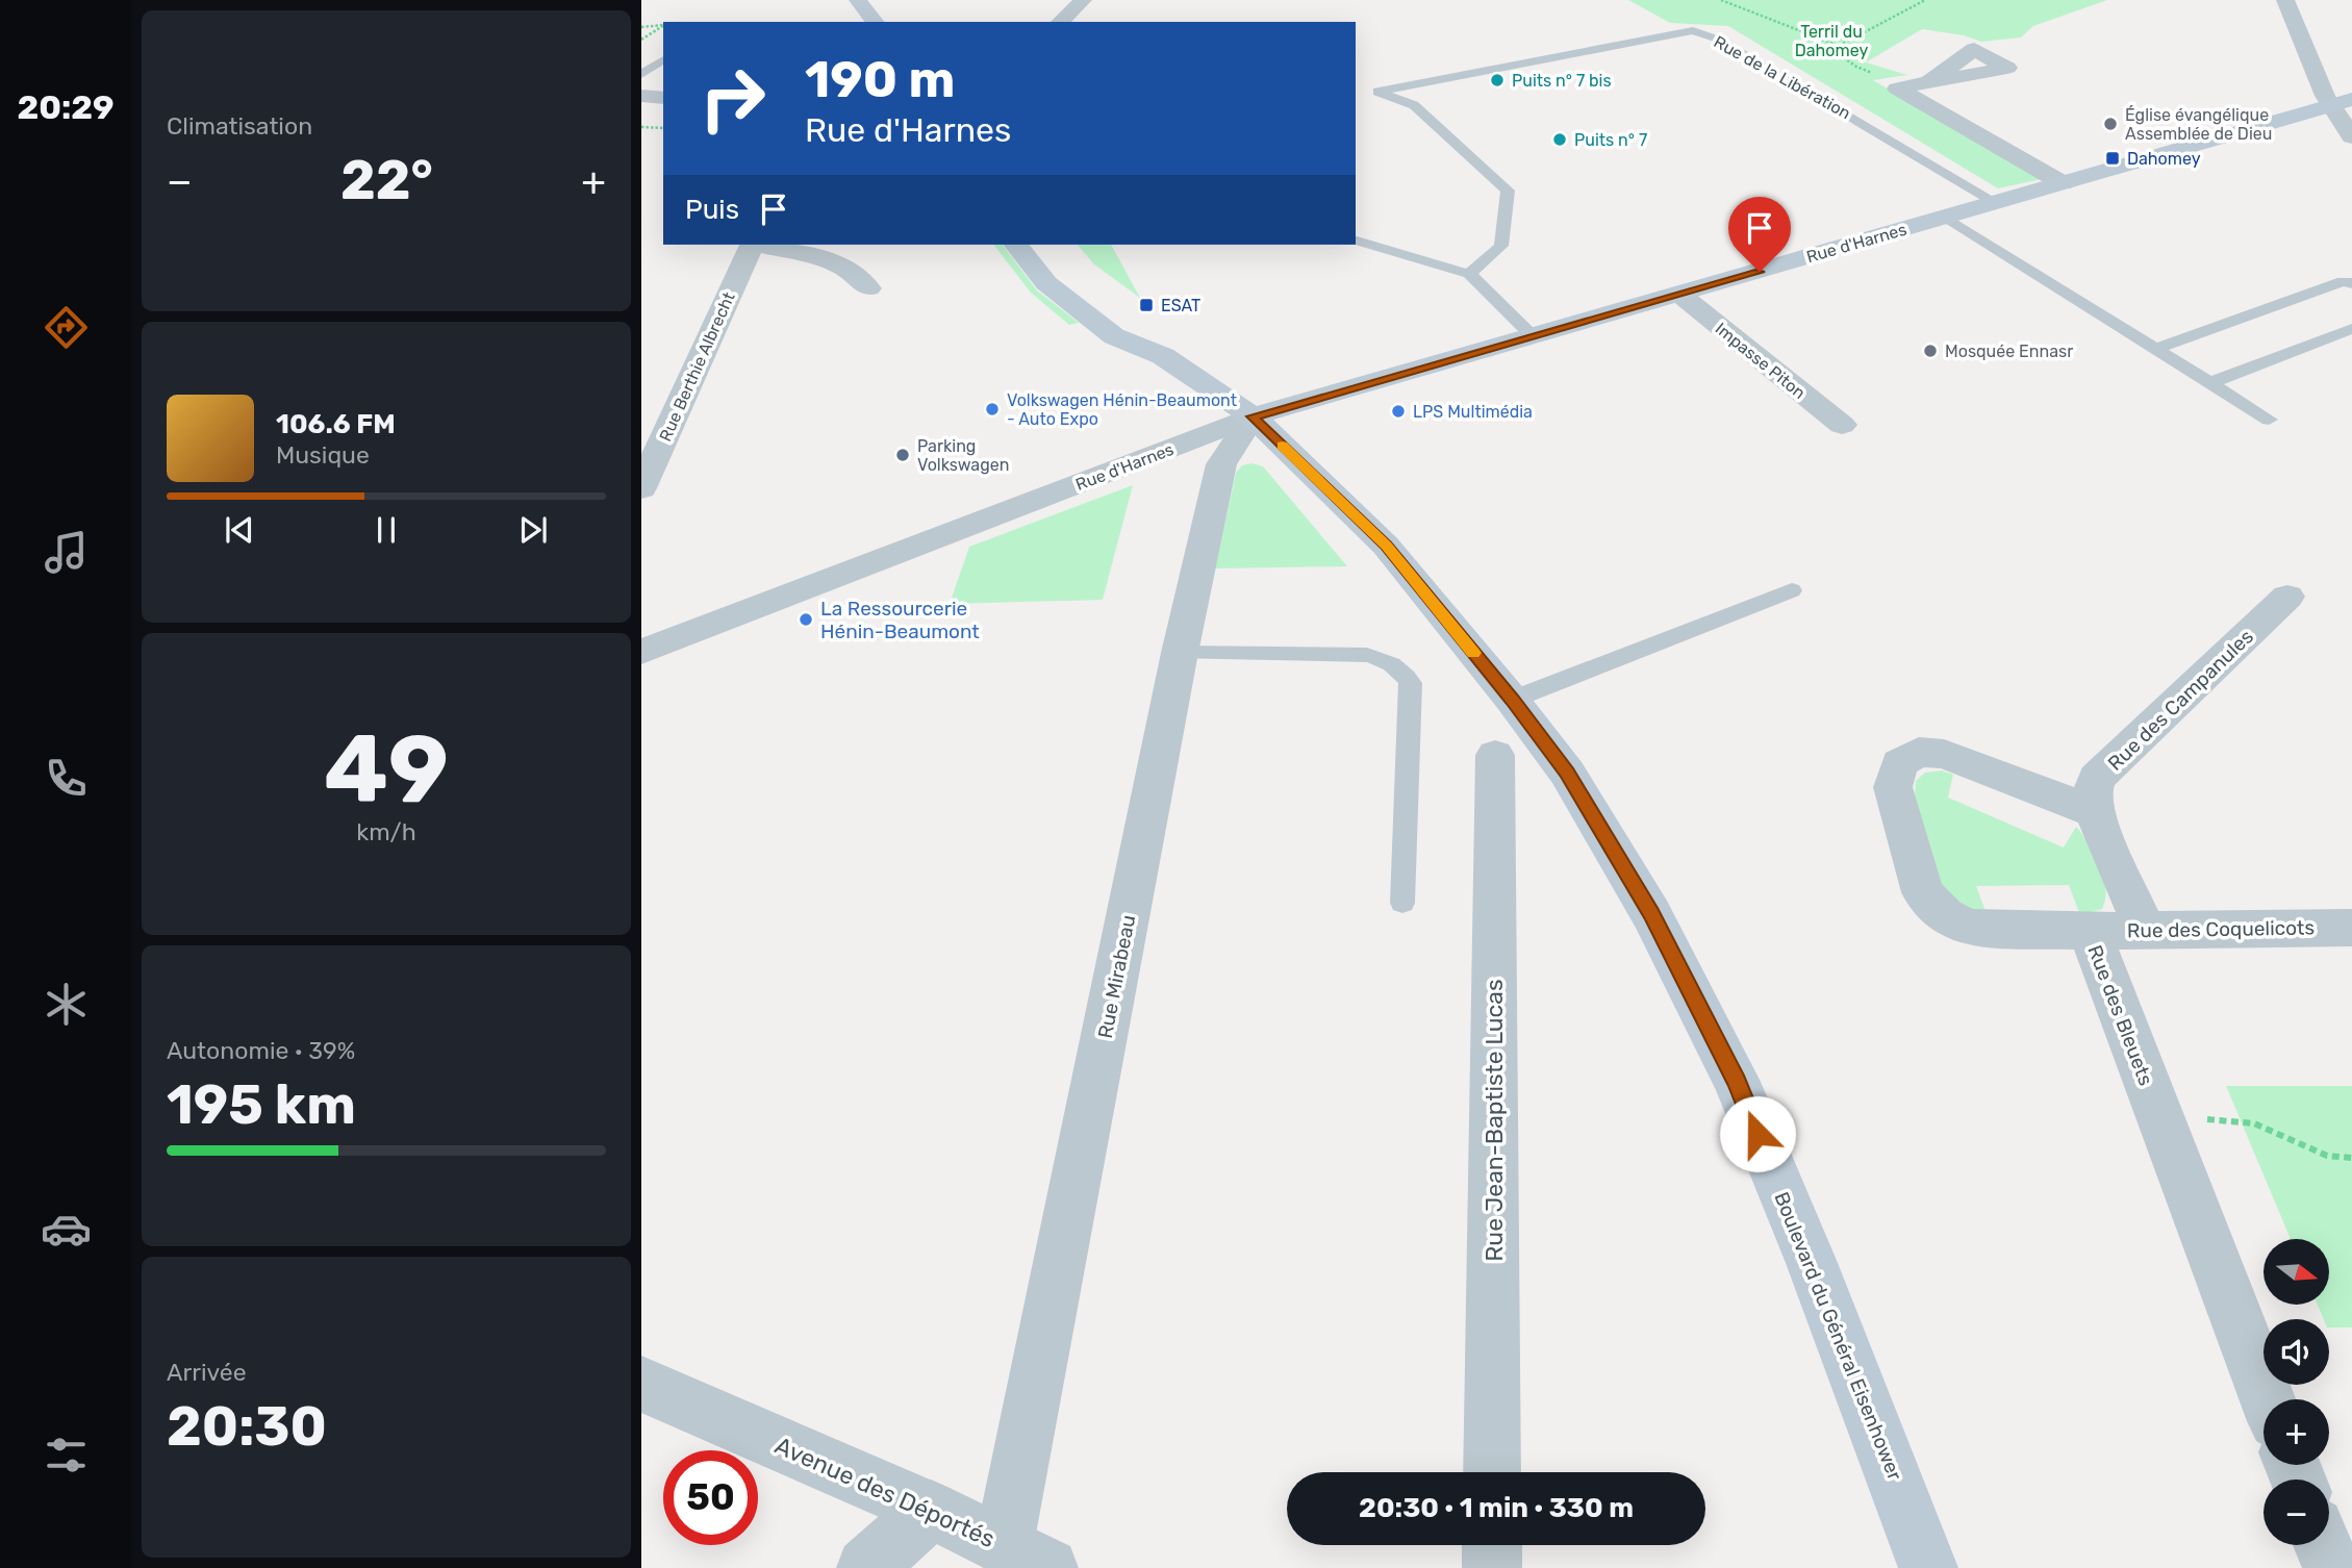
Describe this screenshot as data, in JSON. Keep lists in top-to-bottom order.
{
  "streets": {
    "main road": ["Rue d'Harnes", "Boulevard du Général Eisenhower"],
    "street": [
      "Impasse Piton",
      "Rue Berthie Albrecht",
      "Rue des Campanules",
      "Rue des Coquelicots",
      "Rue Mirabeau",
      "Rue des Bleuets",
      "Rue Jean-Baptiste Lucas",
      "Avenue des Déportés"
    ],
    "lane": ["Rue de la Libération"]
  },
  "crossings": [
    ["Rue de la Libération", "Rue d'Harnes"],
    ["Rue d'Harnes", "Impasse Piton"],
    ["Rue d'Harnes", "Rue Mirabeau"],
    ["Rue d'Harnes", "Boulevard du Général Eisenhower"],
    ["Rue des Campanules", "Rue des Bleuets"],
    ["Rue des Coquelicots", "Rue des Bleuets"],
    ["Rue Mirabeau", "Boulevard du Général Eisenhower"],
    ["Rue Mirabeau", "Avenue des Déportés"]
  ],
  "parks": ["Terril du Dahomey"],
  "places": {
    "other": [
      "Puits n° 7 bis",
      "Église évangélique Assemblée de Dieu",
      "Puits n° 7",
      "Mosquée Ennasr",
      "Volkswagen Hénin-Beaumont - Auto Expo",
      "LPS Multimédia",
      "Parking Volkswagen",
      "La Ressourcerie Hénin-Beaumont"
    ],
    "transit": ["Dahomey", "ESAT"]
  },
  "north": "right",
  "page": {
    "tabs": "20:29",
    "tile": [
      "Climatisation",
      ["49", "km/h"],
      ["Autonomie · 39%", "195 km"],
      ["Arrivée", "20:30"]
    ],
    "turn": ["190 m", "Rue d'Harnes"],
    "heat": ["−", "22°", "+"],
    "then": "Puis",
    "song": ["106.6 FM", "Musique"],
    "map_buttons": ["+", "−"],
    "limit": "50",
    "trip": "20:30 · 1 min · 330 m"
  }
}
